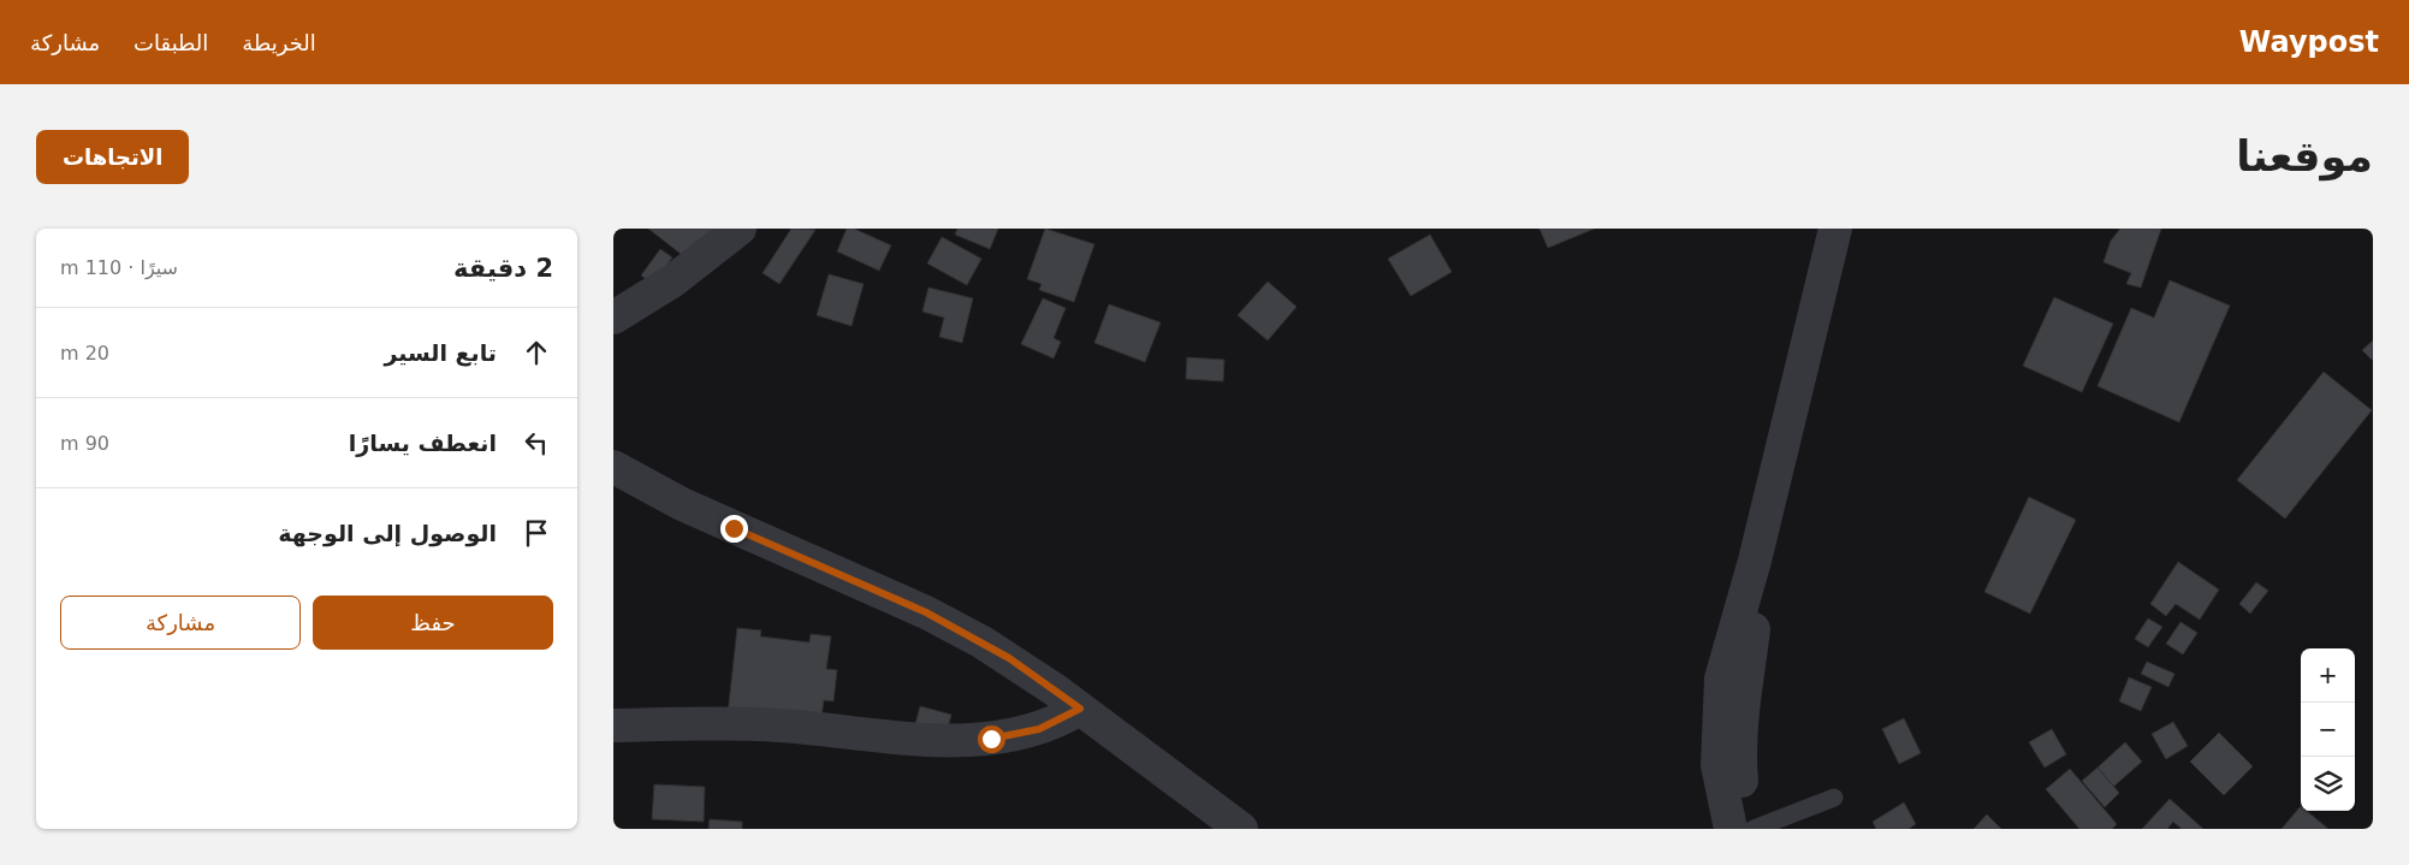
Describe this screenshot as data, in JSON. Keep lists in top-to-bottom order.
{
  "page": {
    "header": "Waypost",
    "nav": ["الخريطة", "الطبقات", "مشاركة"],
    "buttons": [
      "الاتجاهات",
      ["حفظ", "مشاركة"]
    ],
    "title": "موقعنا",
    "heading": ["2 دقيقة", "سيرًا · 110 m"],
    "list": [
      ["تابع السير", "20 m"],
      ["انعطف يسارًا", "90 m"],
      "الوصول إلى الوجهة"
    ],
    "map_buttons": ["+", "−"]
  }
}
